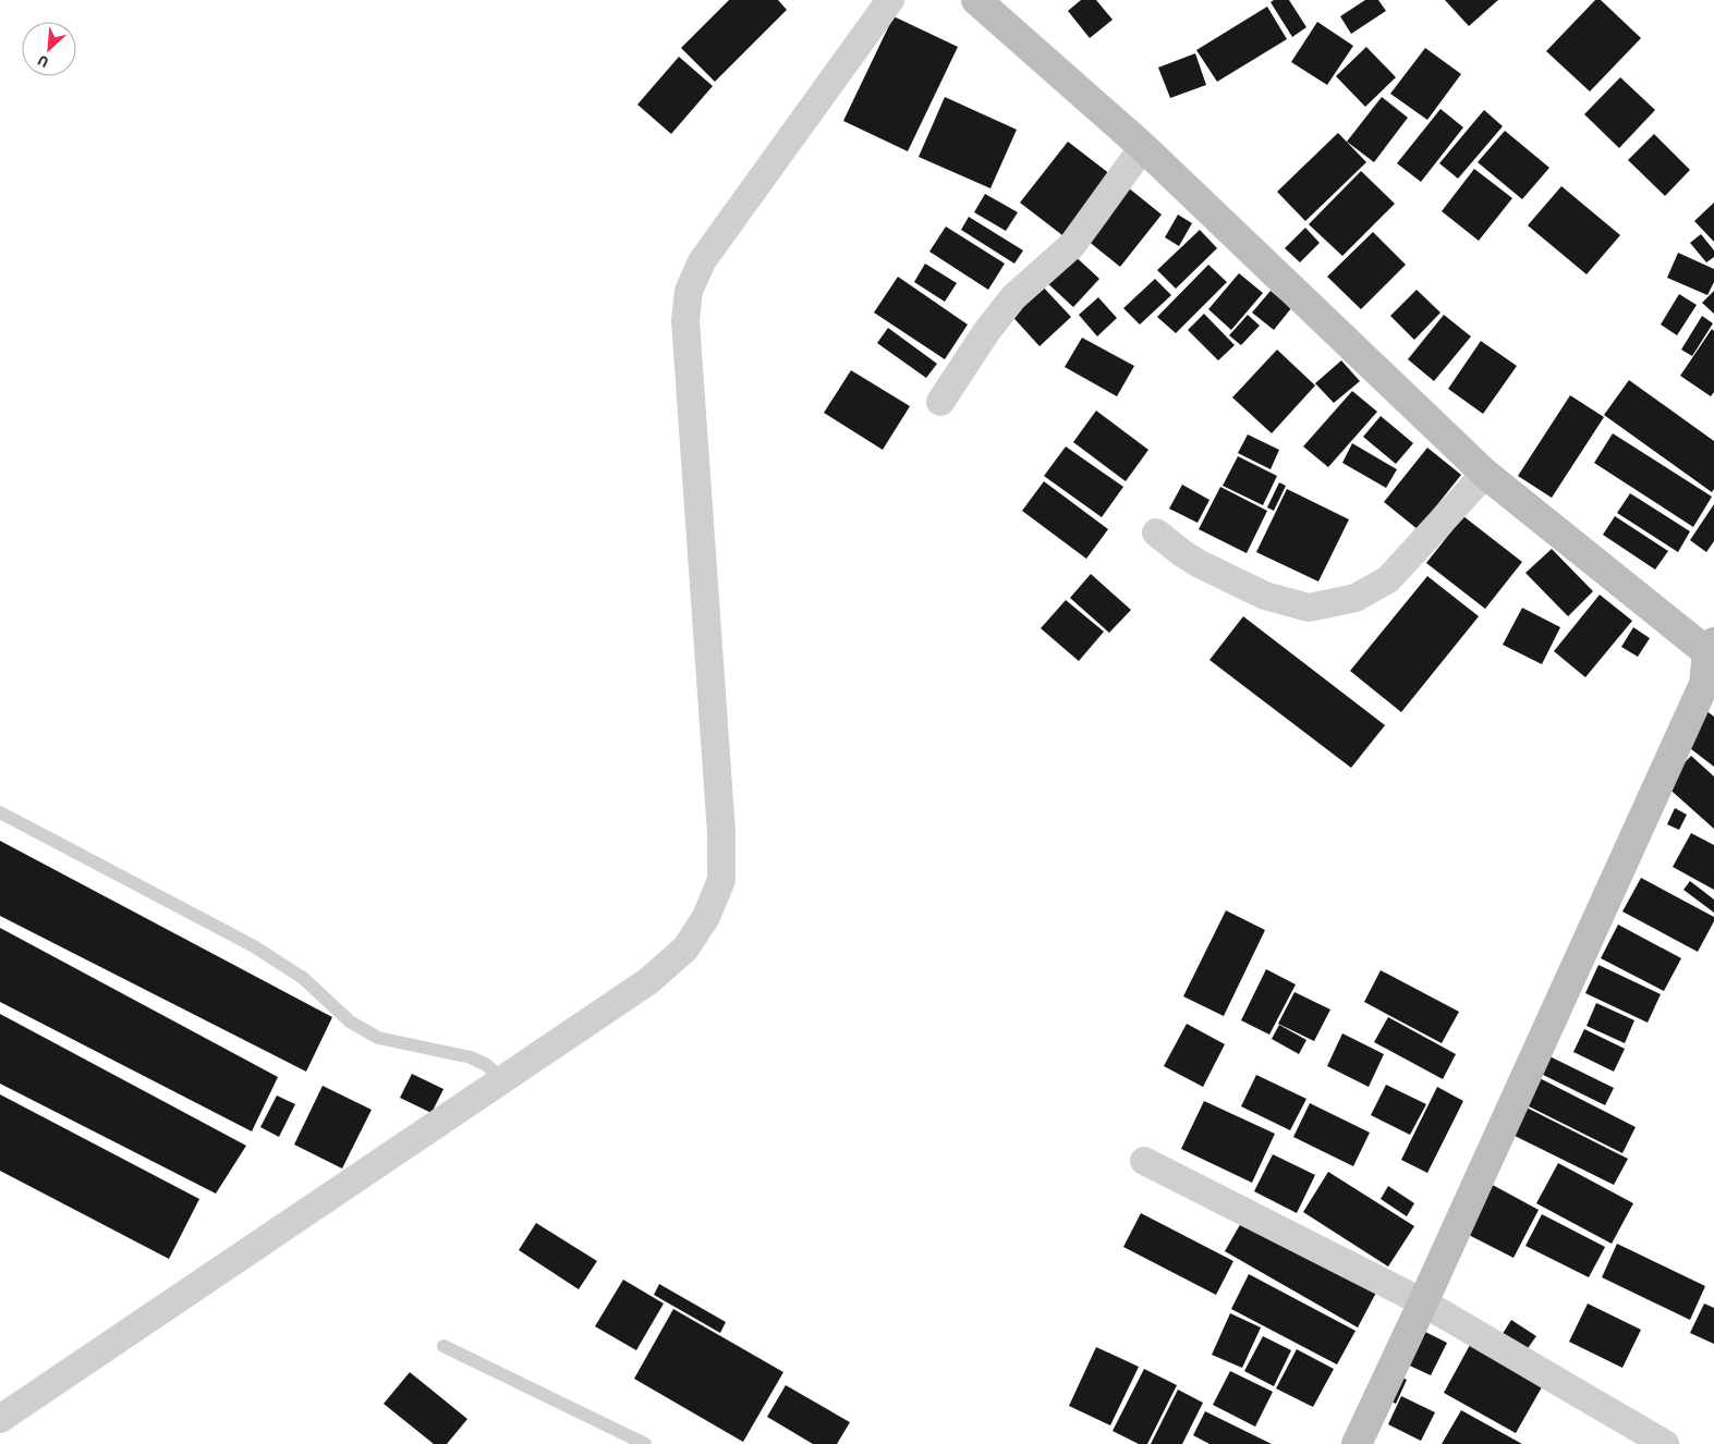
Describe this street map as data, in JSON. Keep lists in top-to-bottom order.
{
  "north": "bottom left"
}
